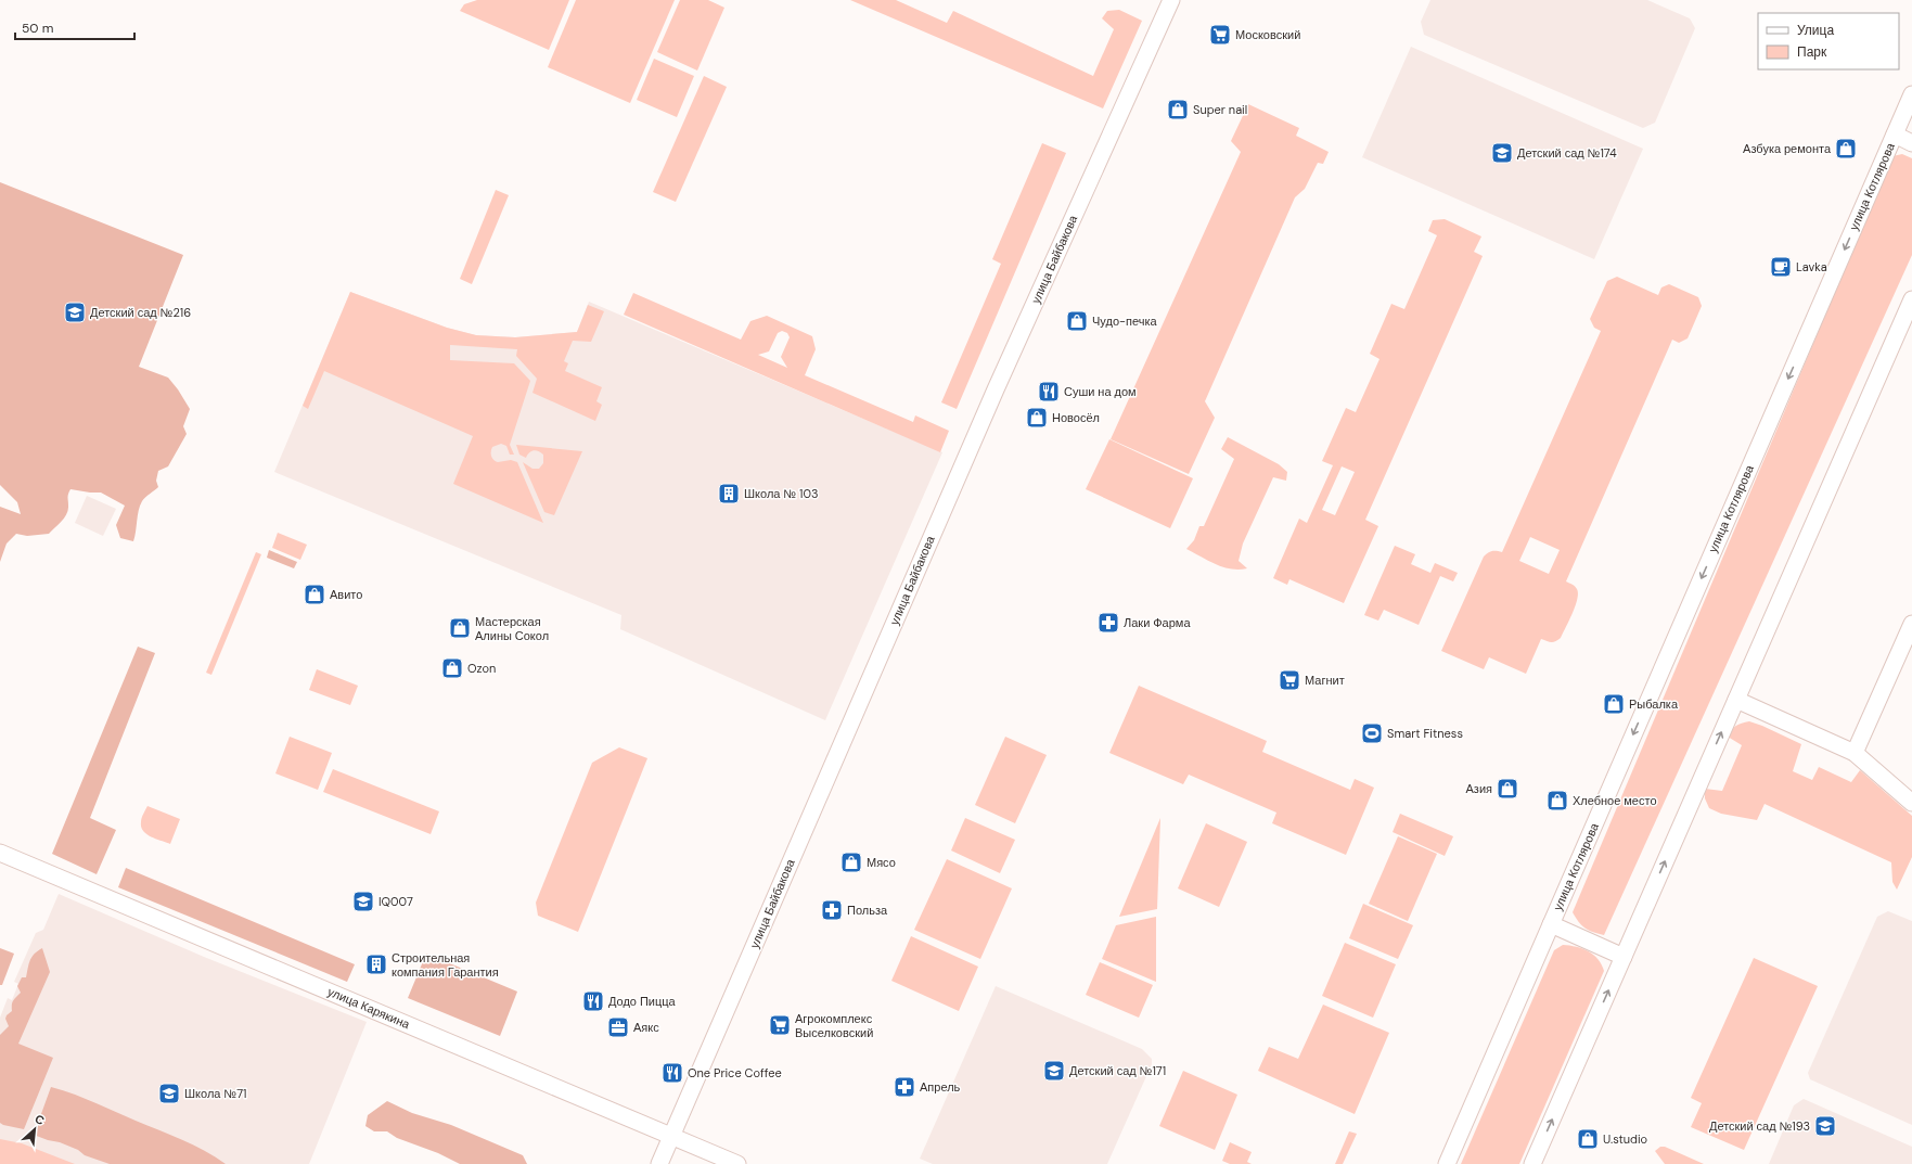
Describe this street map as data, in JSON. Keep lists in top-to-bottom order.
{
  "streets": {
    "street": ["улица Котлярова", "улица Байбакова", "улица Карякина"]
  },
  "crossings": [
    ["улица Байбакова", "улица Карякина"]
  ],
  "places": {
    "supermarket": ["Московский", "Магнит", "Агрокомплекс Выселковский"],
    "shop": [
      "Super nail",
      "Азбука ремонта",
      "Чудо-печка",
      "Новосёл",
      "Авито",
      "Мастерская Алины Сокол",
      "Ozon",
      "Рыбалка",
      "Азия",
      "Хлебное место",
      "Мясо",
      "U.studio"
    ],
    "school or university": [
      "Детский сад №174",
      "Детский сад №216",
      "IQ007",
      "Детский сад №171",
      "Школа №71",
      "Детский сад №193"
    ],
    "cafe": ["Lavka"],
    "restaurant": ["Суши на дом", "Додо Пицца", "One Price Coffee"],
    "building": ["Школа № 103", "Строительная компания Гарантия"],
    "pharmacy": ["Лаки Фарма", "Польза", "Апрель"],
    "sports": ["Smart Fitness"],
    "office": ["Аякс"]
  },
  "legend": ["Улица", "Парк"],
  "scale_bar": "50 m",
  "north": "top right"
}
